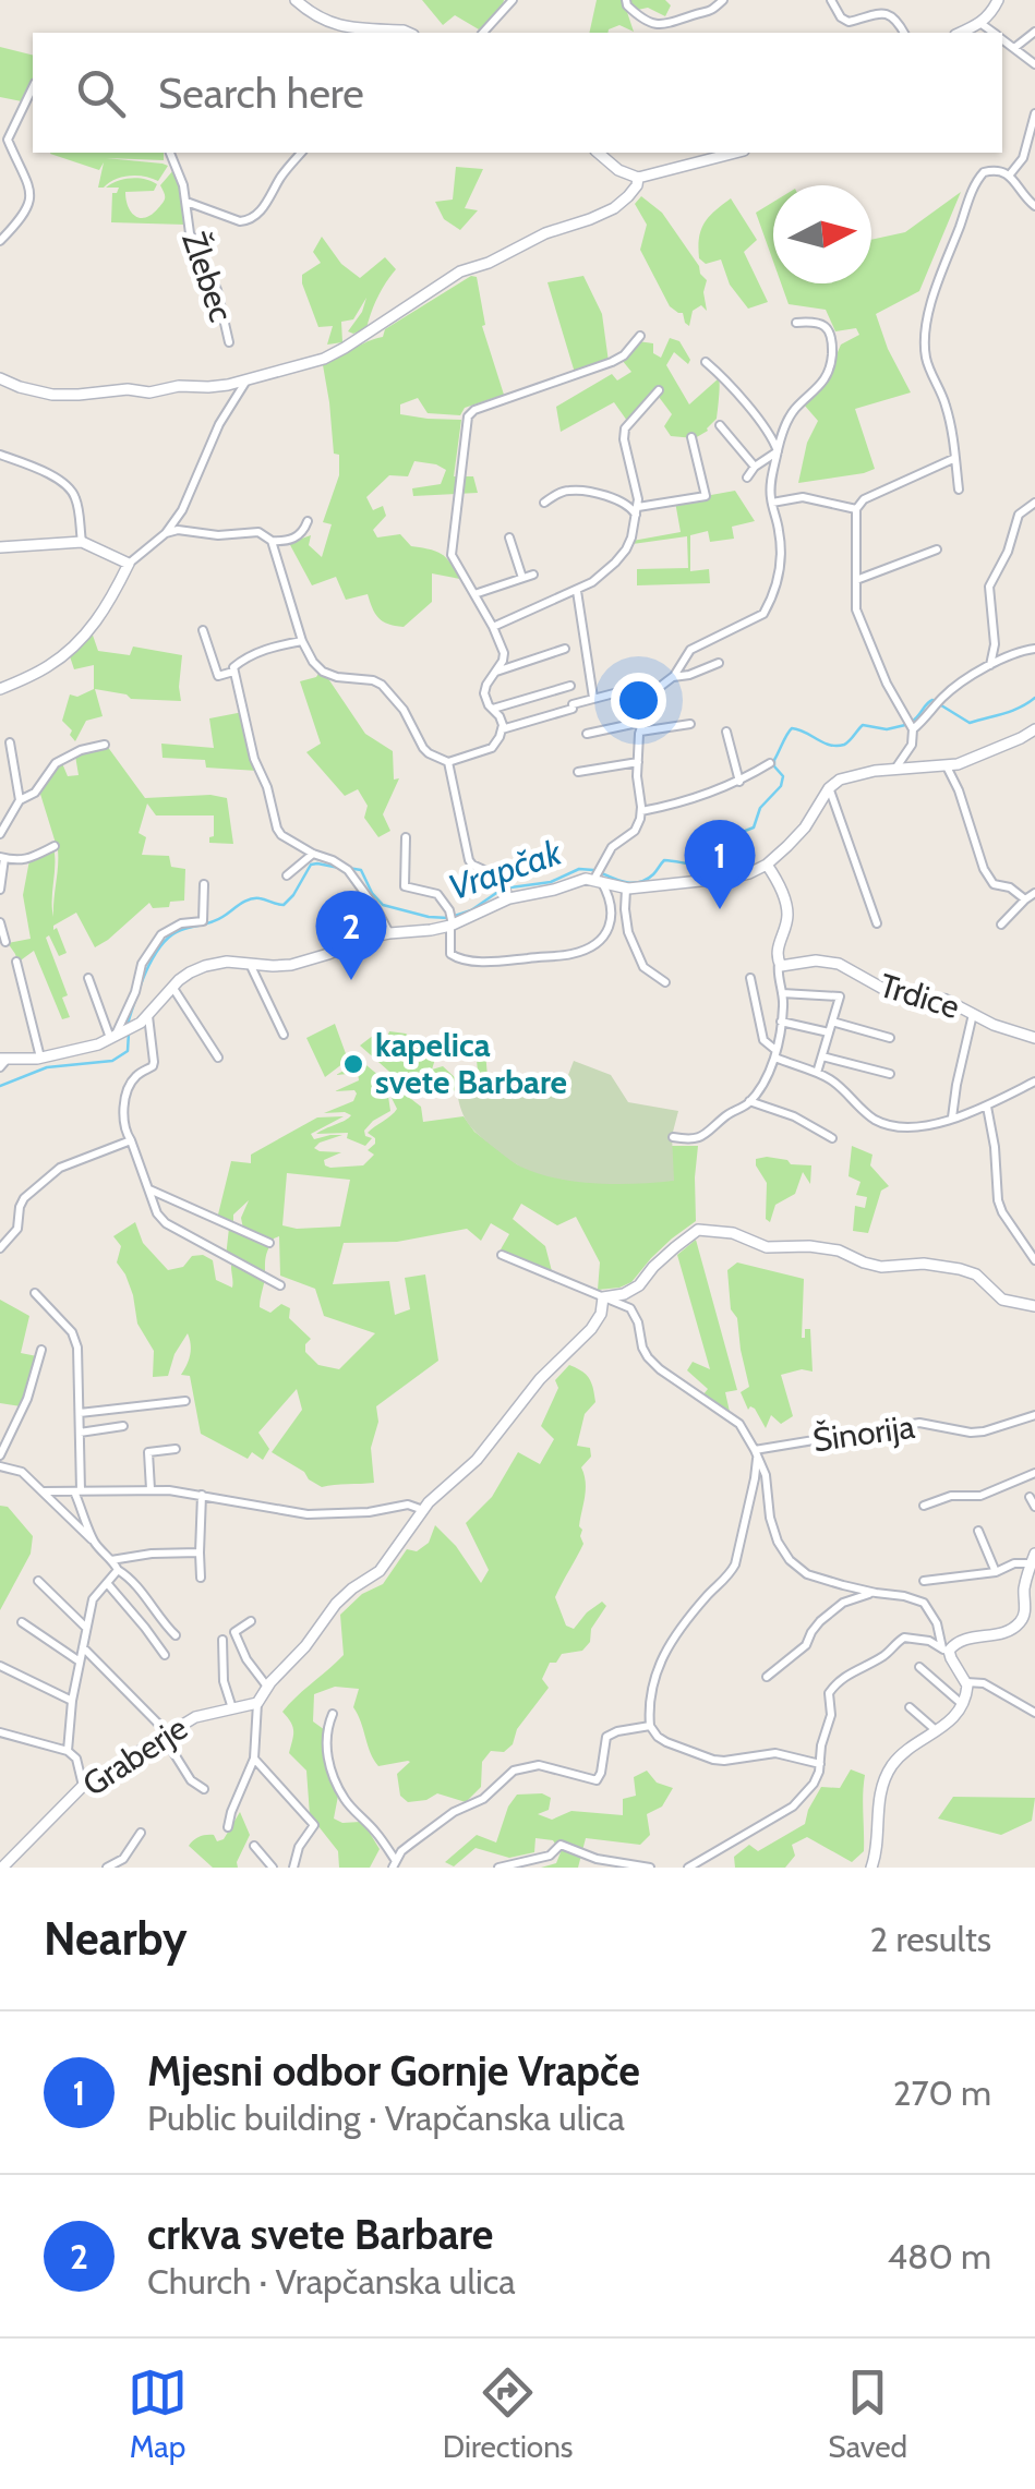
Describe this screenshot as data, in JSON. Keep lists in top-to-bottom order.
{
  "streets": {
    "street": [
      "Žlebec",
      "Trdice",
      "Šinorija",
      "Graberje"
    ]
  },
  "water": ["Vrapčak"],
  "places": ["kapelica svete Barbare"],
  "north": "right",
  "page": {
    "search": "Search here",
    "pins": ["1", "2"],
    "heading": ["Nearby", "2 results"],
    "list": [
      {
        "mark": "1",
        "name": "Mjesni odbor Gornje Vrapče",
        "note": "Public building · Vrapčanska ulica",
        "value": "270 m"
      },
      {
        "mark": "2",
        "name": "crkva svete Barbare",
        "note": "Church · Vrapčanska ulica",
        "value": "480 m"
      }
    ],
    "nav": ["Map", "Directions", "Saved"]
  }
}
